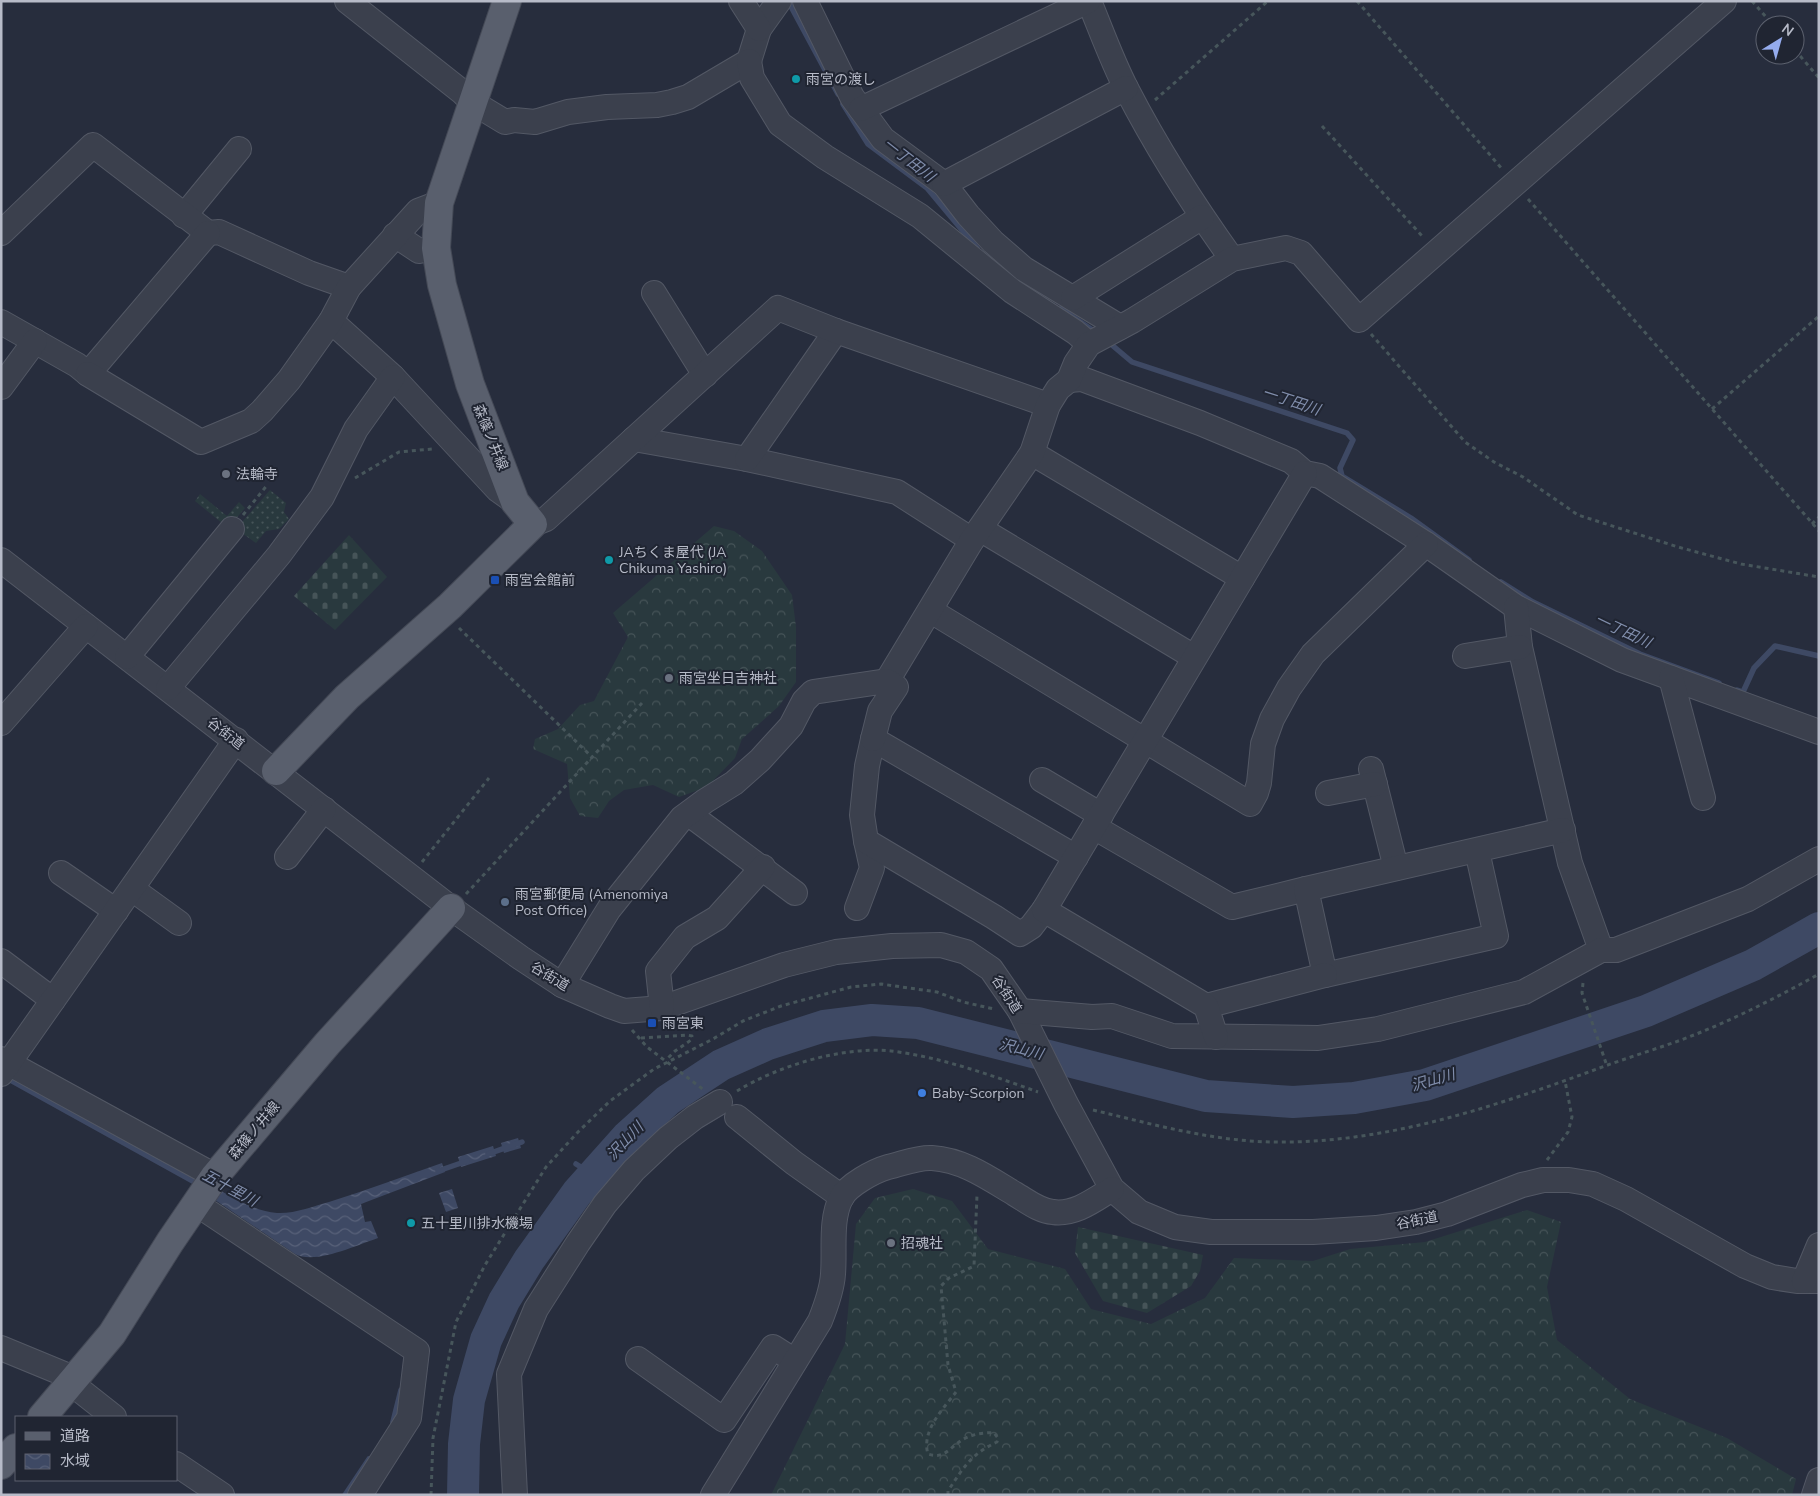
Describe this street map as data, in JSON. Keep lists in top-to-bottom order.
{
  "streets": {
    "main road": ["森篠ノ井線"],
    "street": ["谷街道"]
  },
  "crossings": [
    ["森篠ノ井線", "谷街道"]
  ],
  "water": ["一丁田川", "沢山川", "五十里川"],
  "places": {
    "other": [
      "雨宮の渡し",
      "法輪寺",
      "JAちくま屋代 (JA Chikuma Yashiro)",
      "雨宮坐日吉神社",
      "雨宮郵便局 (Amenomiya Post Office)",
      "Baby-Scorpion",
      "五十里川排水機場",
      "招魂社"
    ],
    "transit": ["雨宮会館前", "雨宮東"]
  },
  "legend": ["道路", "水域"],
  "north": "top right"
}
